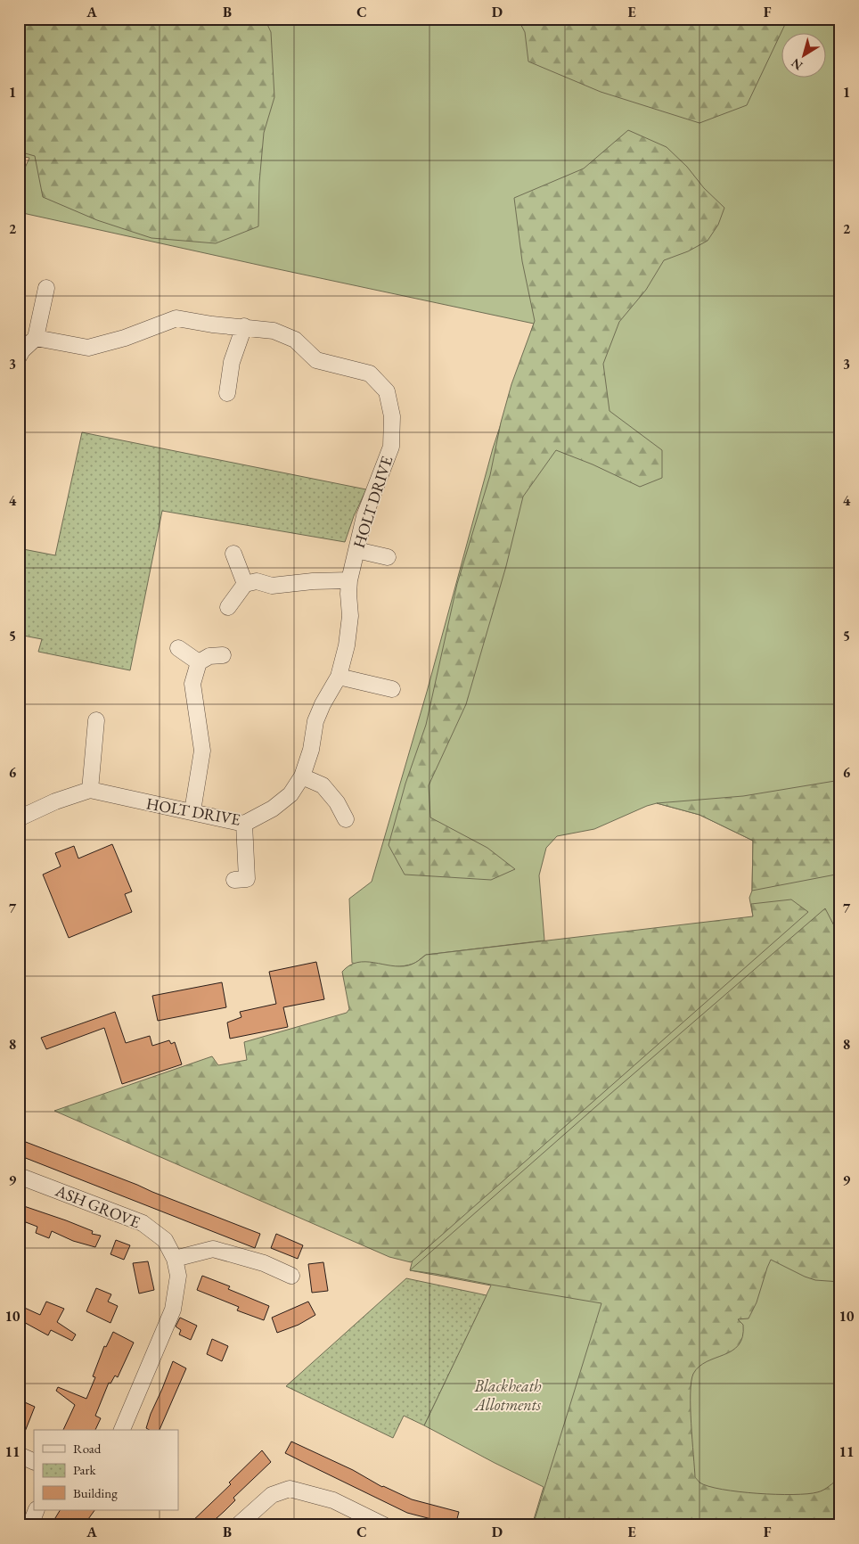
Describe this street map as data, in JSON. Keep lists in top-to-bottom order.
{
  "streets": {
    "street": ["HOLT DRIVE", "ASH GROVE"]
  },
  "parks": ["Blackheath Allotments"],
  "legend": ["Road", "Park", "Building"],
  "north": "bottom left",
  "grid": {
    "columns": [
      "A",
      "B",
      "C",
      "D",
      "E",
      "F"
    ],
    "rows": [
      "1",
      "2",
      "3",
      "4",
      "5",
      "6",
      "7",
      "8",
      "9",
      "10",
      "11"
    ]
  }
}
